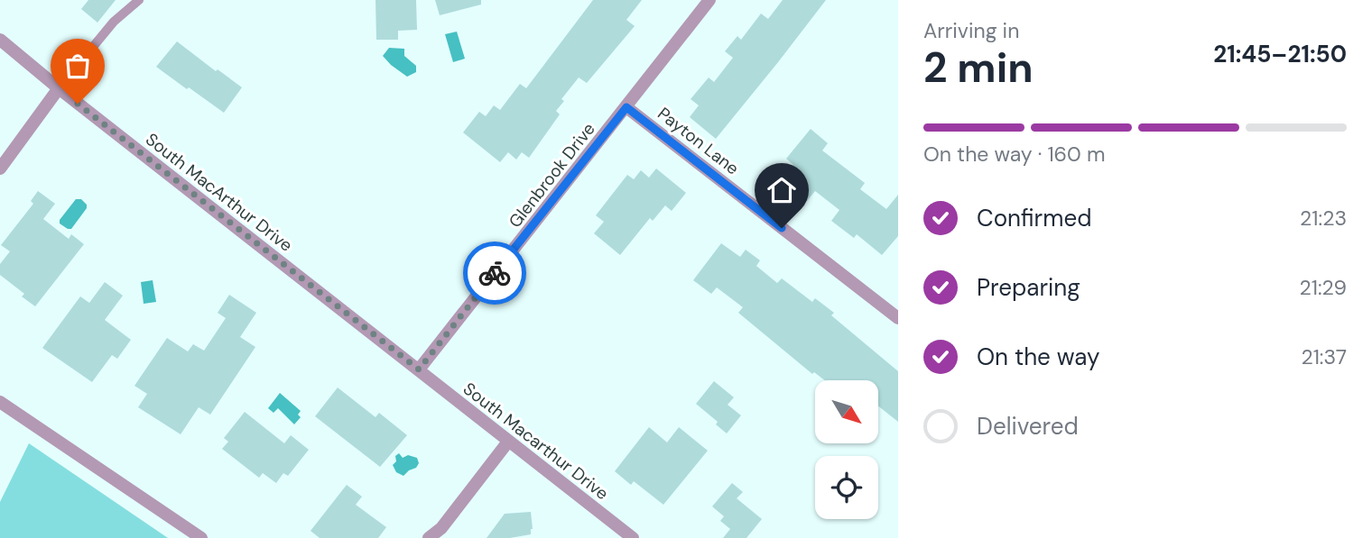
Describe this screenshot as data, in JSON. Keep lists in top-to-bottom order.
{
  "streets": {
    "street": [
      "Payton Lane",
      "Glenbrook Drive",
      "South MacArthur Drive",
      "South Macarthur Drive"
    ]
  },
  "crossings": [
    ["Payton Lane", "Glenbrook Drive"],
    ["Glenbrook Drive", "South MacArthur Drive"],
    ["Glenbrook Drive", "South Macarthur Drive"],
    ["South MacArthur Drive", "South Macarthur Drive"]
  ],
  "north": "bottom right",
  "page": {
    "heading": ["2 min", "Arriving in", "21:45–21:50"],
    "bar": "On the way · 160 m",
    "list": [
      ["Confirmed", "21:23"],
      ["Preparing", "21:29"],
      ["On the way", "21:37"],
      "Delivered"
    ]
  }
}
